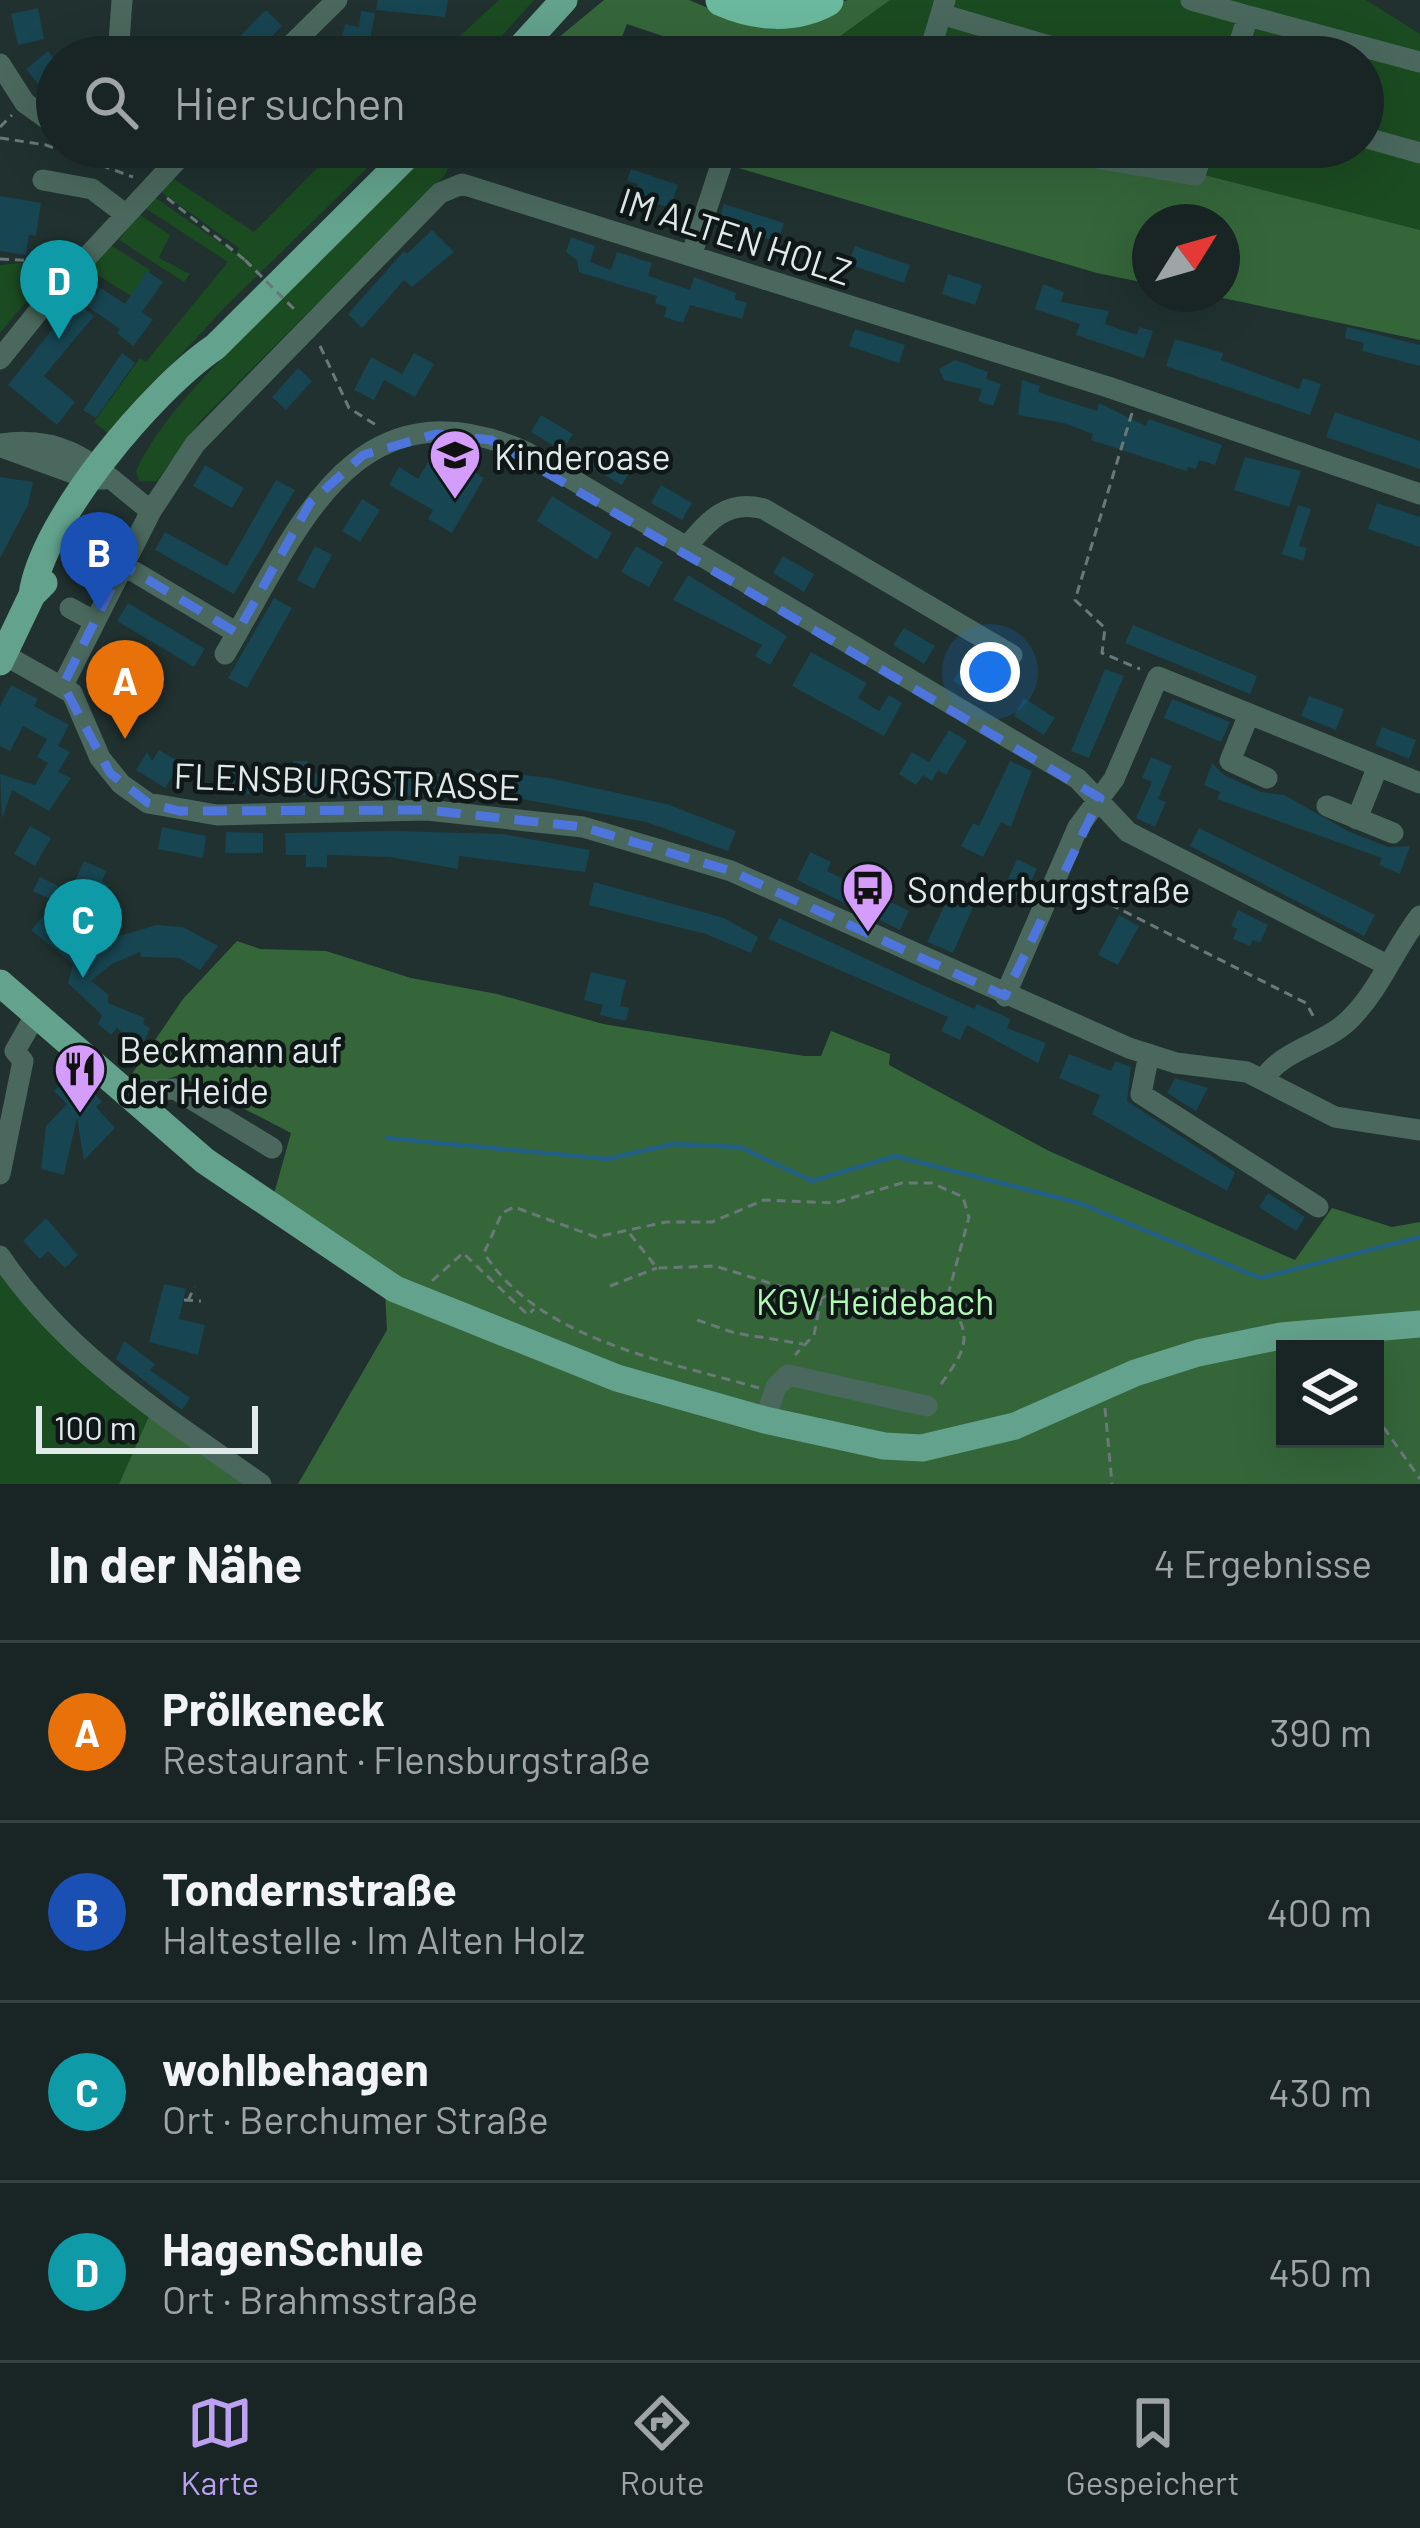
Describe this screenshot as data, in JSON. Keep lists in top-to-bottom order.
{
  "streets": {
    "street": ["IM ALTEN HOLZ", "FLENSBURGSTRASSE"]
  },
  "crossings": [
    ["IM ALTEN HOLZ", "FLENSBURGSTRASSE"]
  ],
  "parks": ["KGV Heidebach"],
  "places": {
    "school or university": ["Kinderoase"],
    "bus stop": ["Sonderburgstraße"],
    "restaurant": ["Beckmann auf der Heide"]
  },
  "scale_bar": "100 m",
  "north": "top right",
  "page": {
    "search": "Hier suchen",
    "pins": [
      "D",
      "B",
      "A",
      "C"
    ],
    "scale": "100 m",
    "heading": ["In der Nähe", "4 Ergebnisse"],
    "list": [
      {
        "mark": "A",
        "name": "Prölkeneck",
        "note": "Restaurant · Flensburgstraße",
        "value": "390 m"
      },
      {
        "mark": "B",
        "name": "Tondernstraße",
        "note": "Haltestelle · Im Alten Holz",
        "value": "400 m"
      },
      {
        "mark": "C",
        "name": "wohlbehagen",
        "note": "Ort · Berchumer Straße",
        "value": "430 m"
      },
      {
        "mark": "D",
        "name": "HagenSchule",
        "note": "Ort · Brahmsstraße",
        "value": "450 m"
      }
    ],
    "nav": ["Karte", "Route", "Gespeichert"]
  }
}
